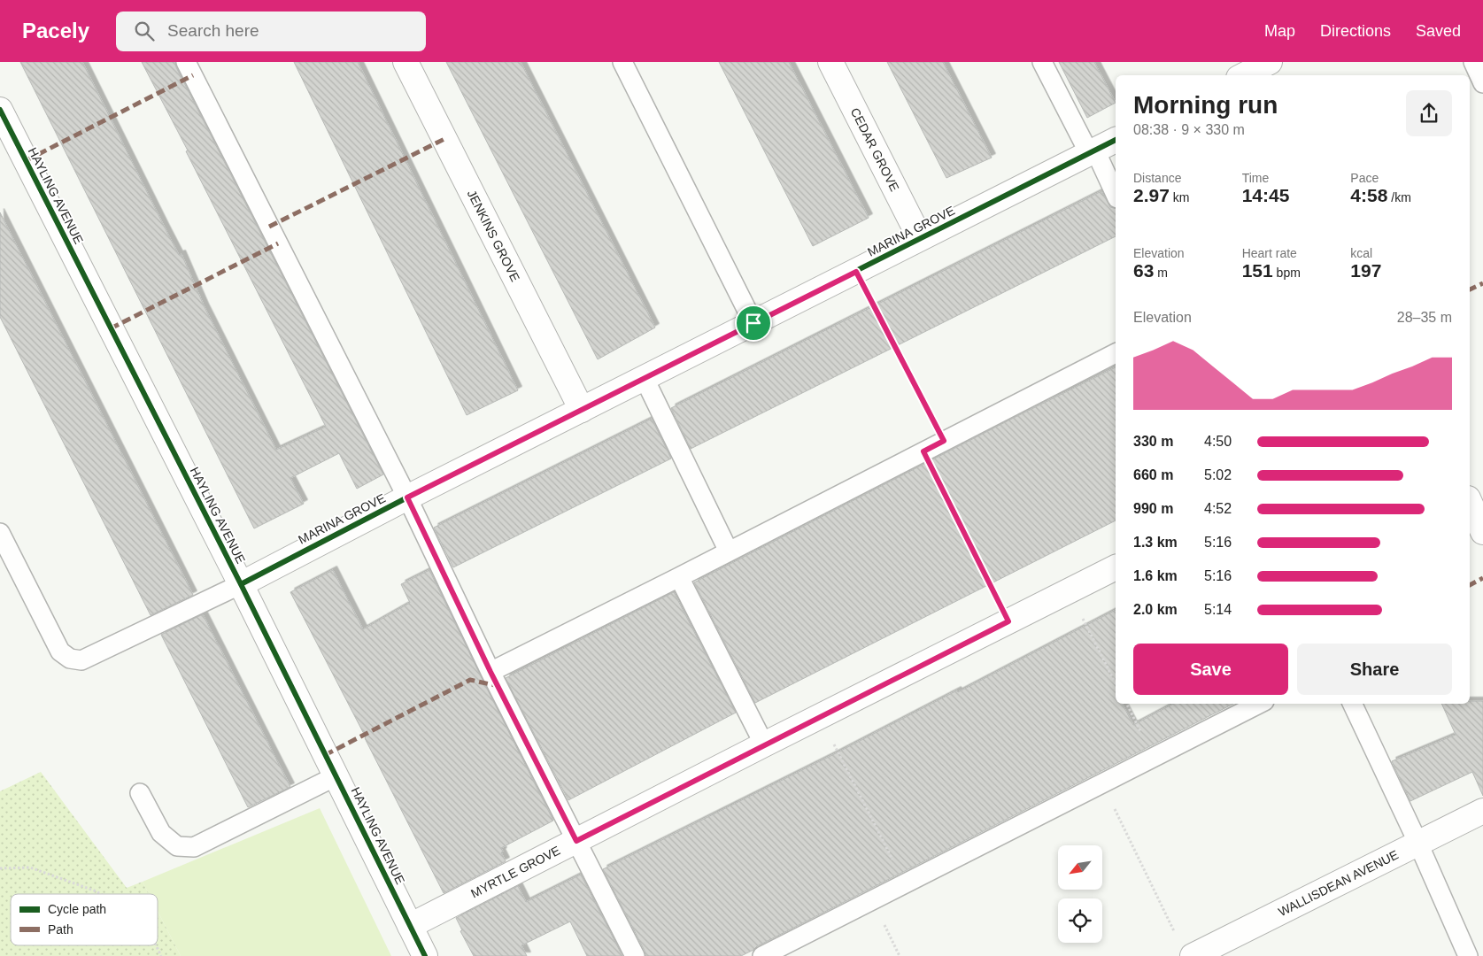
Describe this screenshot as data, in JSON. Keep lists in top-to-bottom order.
{
  "streets": {
    "street": [
      "CEDAR GROVE",
      "HAYLING AVENUE",
      "MARINA GROVE",
      "JENKINS GROVE",
      "MYRTLE GROVE",
      "WALLISDEAN AVENUE"
    ]
  },
  "crossings": [
    ["CEDAR GROVE", "MARINA GROVE"],
    ["HAYLING AVENUE", "MARINA GROVE"],
    ["HAYLING AVENUE", "MYRTLE GROVE"],
    ["MARINA GROVE", "JENKINS GROVE"]
  ],
  "legend": ["Cycle path", "Path"],
  "north": "bottom left",
  "page": {
    "header": "Pacely",
    "search": "Search here",
    "nav": ["Map", "Directions", "Saved"],
    "heading": ["Morning run", "08:38 · 9 × 330 m"],
    "stats": [
      ["Distance", "2.97 km"],
      ["Time", "14:45"],
      ["Pace", "4:58 /km"],
      ["Elevation", "63 m"],
      ["Heart rate", "151 bpm"],
      ["kcal", "197"]
    ],
    "chart": ["Elevation", "28–35 m"],
    "list": [
      {
        "name": "330 m",
        "note": "4:50"
      },
      {
        "name": "660 m",
        "note": "5:02"
      },
      {
        "name": "990 m",
        "note": "4:52"
      },
      {
        "name": "1.3 km",
        "note": "5:16"
      },
      {
        "name": "1.6 km",
        "note": "5:16"
      },
      {
        "name": "2.0 km",
        "note": "5:14"
      }
    ],
    "buttons": ["Save", "Share"]
  }
}
